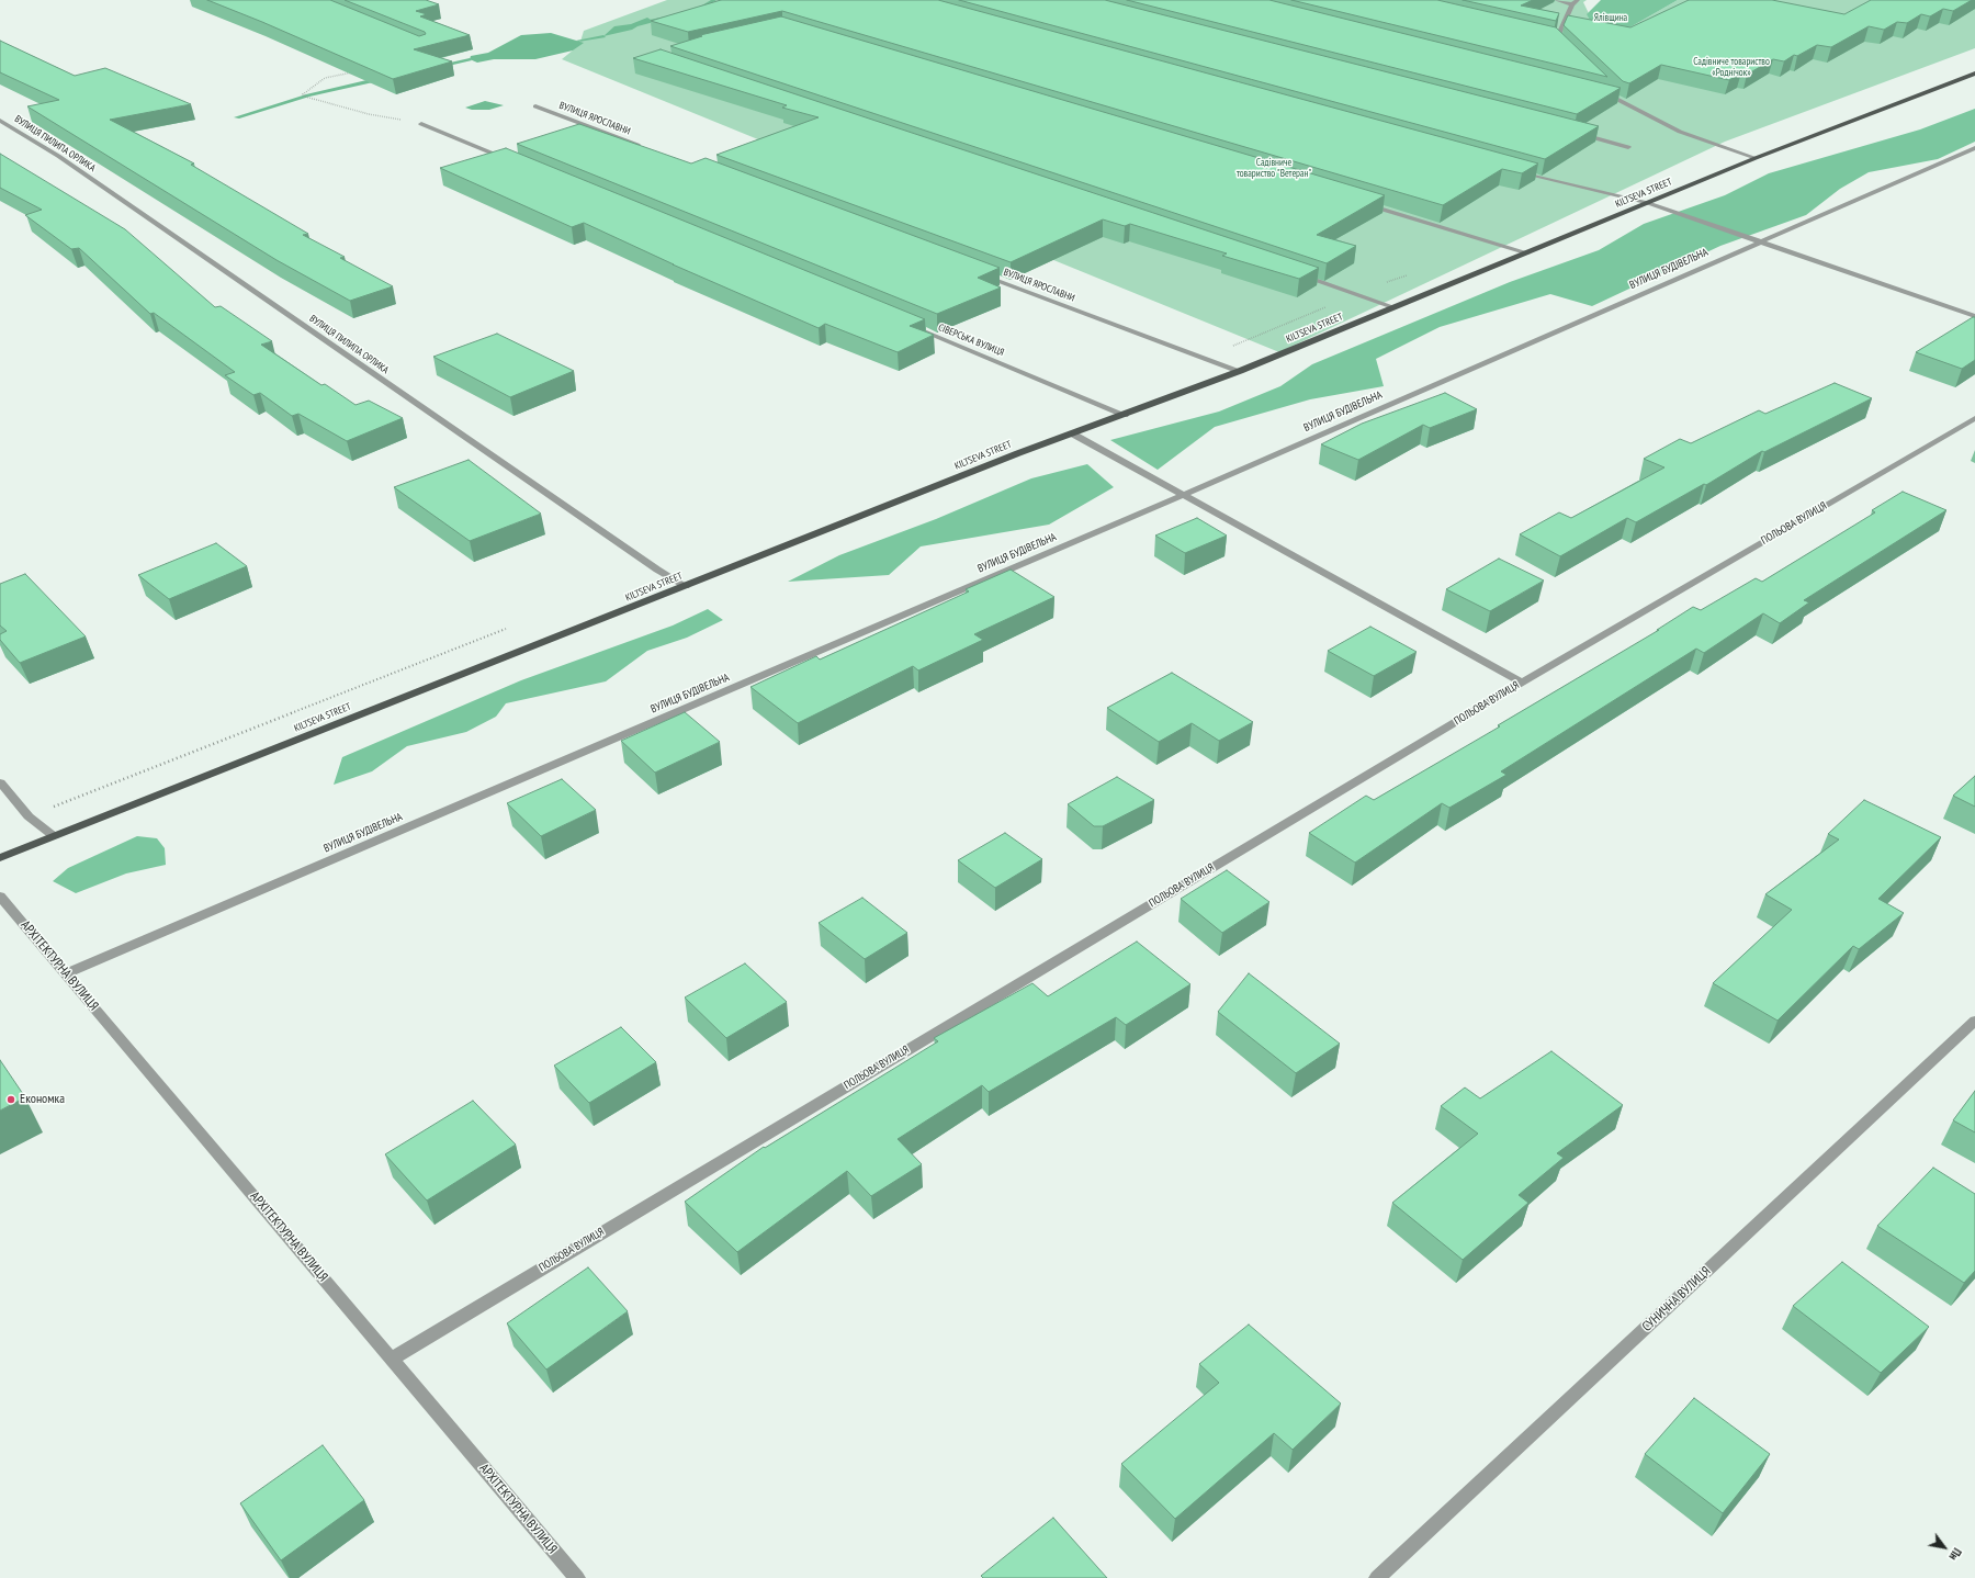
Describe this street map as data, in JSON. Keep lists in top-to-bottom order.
{
  "streets": {
    "main road": ["KILTSEVA STREET"],
    "street": [
      "ВУЛИЦЯ ЯРОСЛАВНИ",
      "ВУЛИЦЯ ПИЛИПА ОРЛИКА",
      "ВУЛИЦЯ БУДІВЕЛЬНА",
      "СІВЕРСЬКА ВУЛИЦЯ",
      "ПОЛЬОВА ВУЛИЦЯ",
      "АРХІТЕКТУРНА ВУЛИЦЯ",
      "СУНИЧНА ВУЛИЦЯ"
    ]
  },
  "crossings": [
    ["ВУЛИЦЯ ЯРОСЛАВНИ", "KILTSEVA STREET"],
    ["ВУЛИЦЯ ПИЛИПА ОРЛИКА", "KILTSEVA STREET"],
    ["KILTSEVA STREET", "СІВЕРСЬКА ВУЛИЦЯ"],
    ["ВУЛИЦЯ БУДІВЕЛЬНА", "АРХІТЕКТУРНА ВУЛИЦЯ"],
    ["ПОЛЬОВА ВУЛИЦЯ", "АРХІТЕКТУРНА ВУЛИЦЯ"]
  ],
  "parks": ["Ялівщина", "Садівниче товариство «Роднічок»", "Садівниче товариство \"Ветеран\""],
  "places": ["Економка"],
  "north": "bottom right"
}
